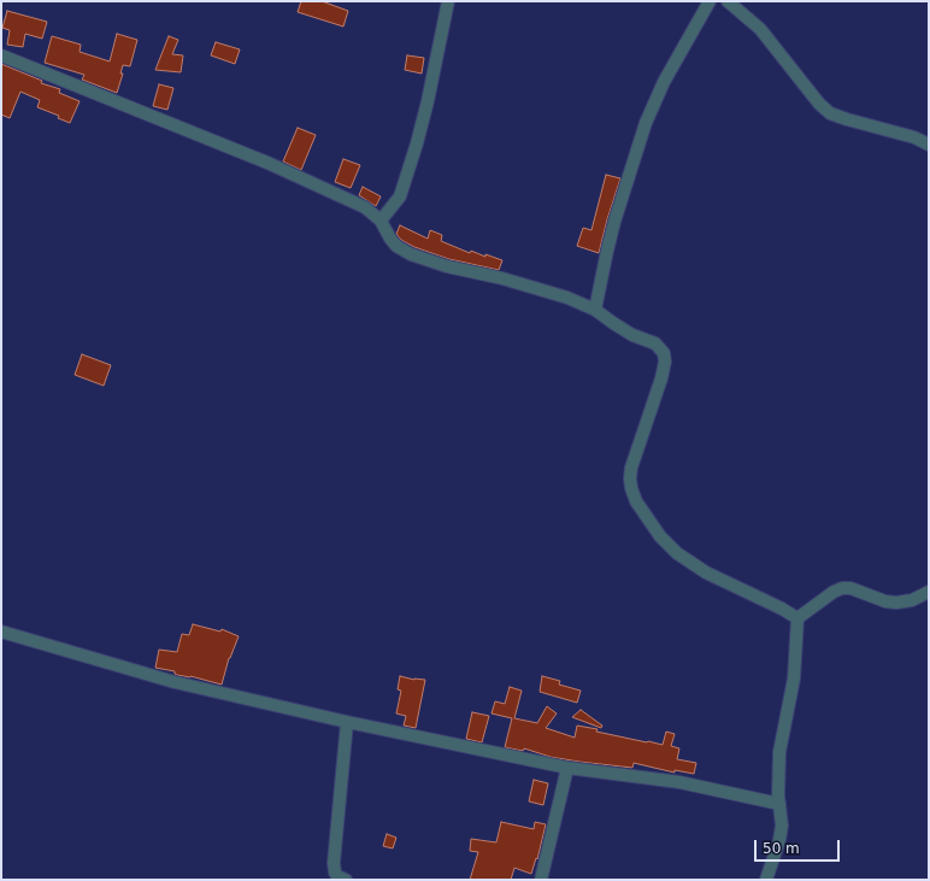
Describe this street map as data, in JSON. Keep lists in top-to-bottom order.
{
  "scale_bar": "50 m"
}
